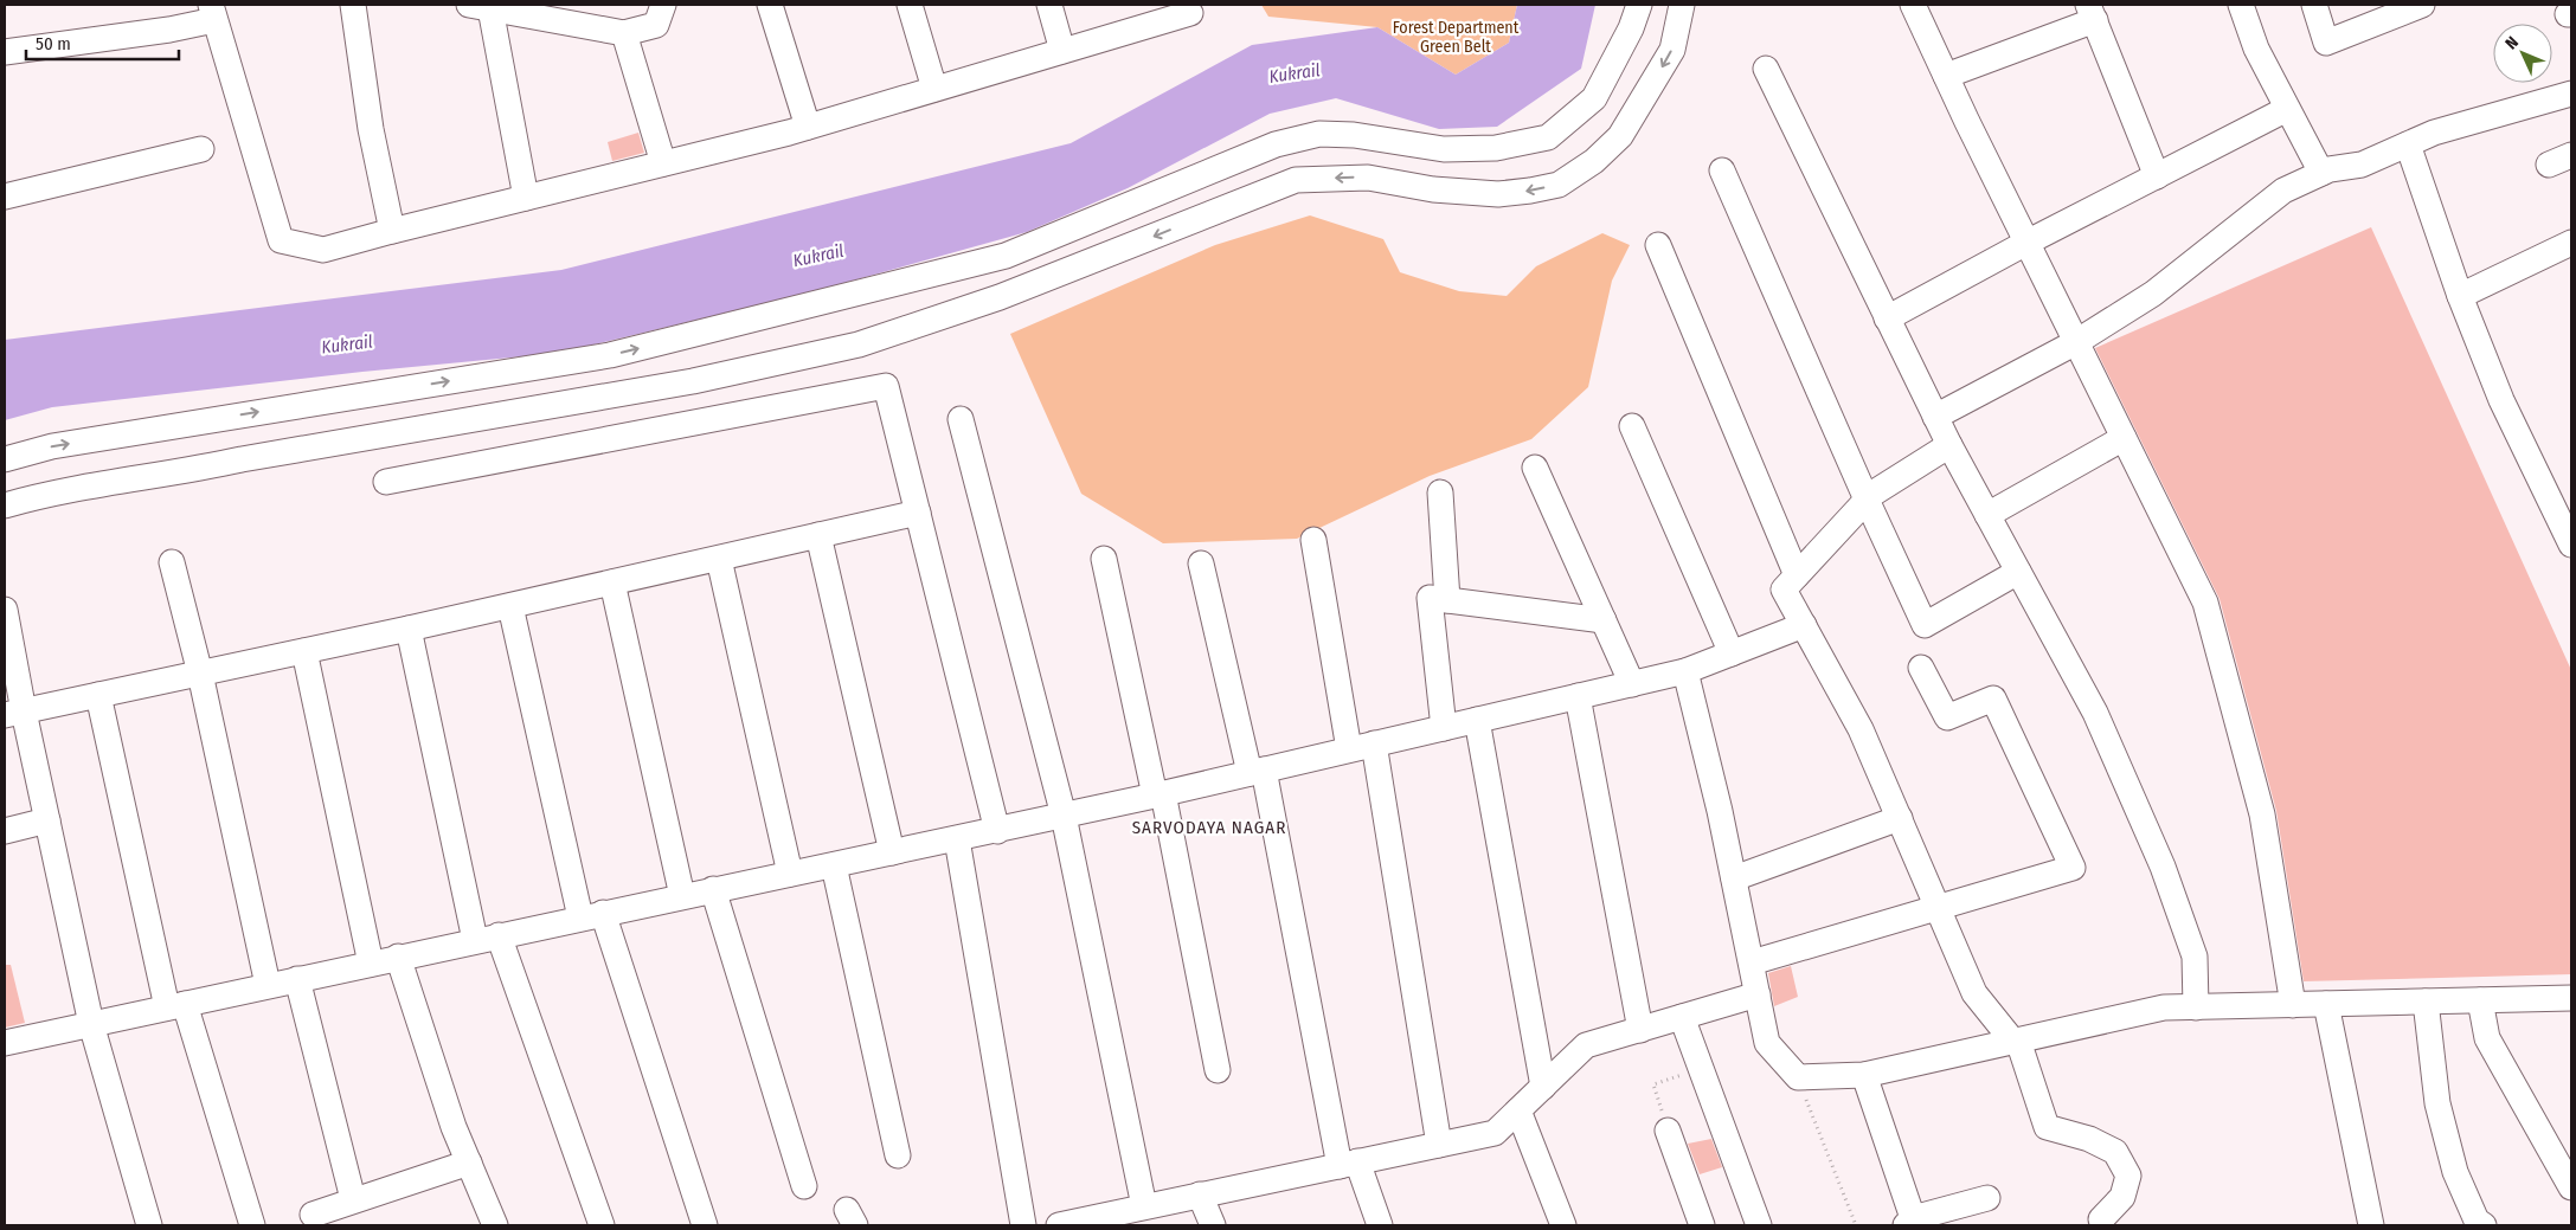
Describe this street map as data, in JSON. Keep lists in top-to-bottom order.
{
  "districts": ["SARVODAYA NAGAR"],
  "water": ["Kukrail"],
  "parks": ["Forest Department Green Belt"],
  "scale_bar": "50 m",
  "north": "top left"
}
